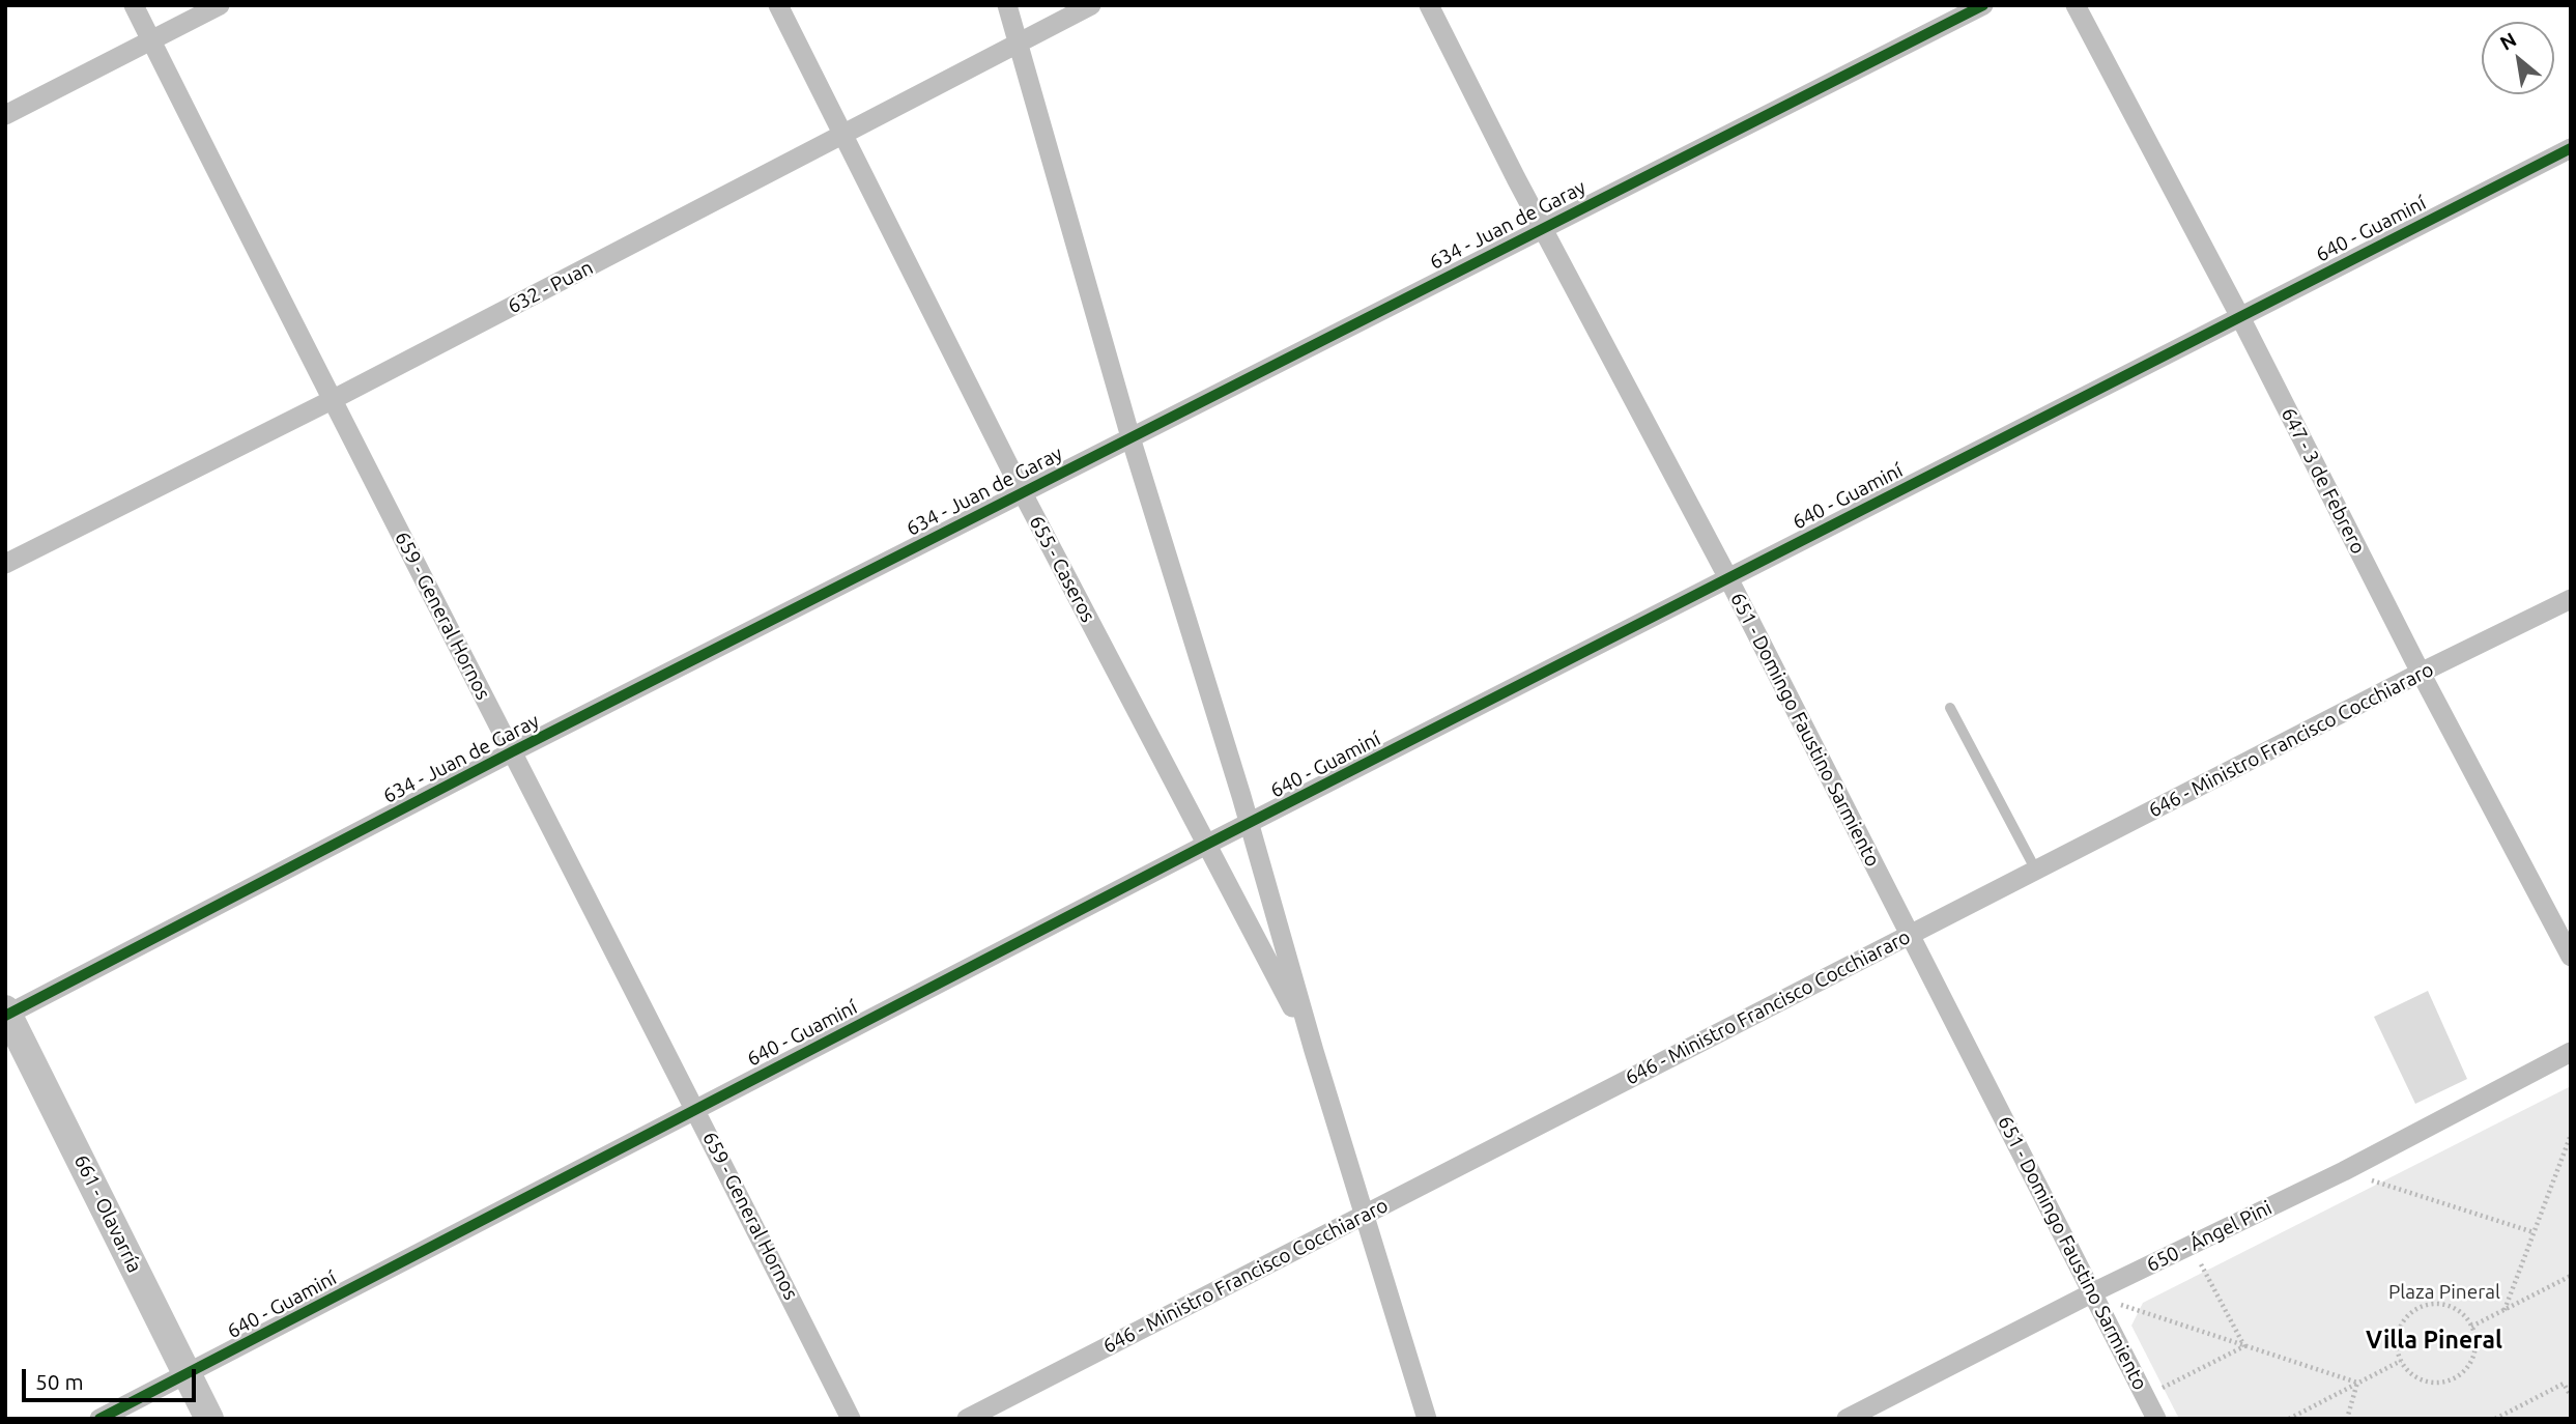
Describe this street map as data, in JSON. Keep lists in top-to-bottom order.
{
  "streets": {
    "street": [
      "634 - Juan de Garay",
      "640 - Guaminí",
      "632 - Puan",
      "647 - 3 de Febrero",
      "655 - Caseros",
      "659 - General Hornos",
      "651 - Domingo Faustino Sarmiento",
      "646 - Ministro Francisco Cocchiararo",
      "661 - Olavarría",
      "650 - Ángel Pini"
    ]
  },
  "crossings": [
    ["634 - Juan de Garay", "655 - Caseros"],
    ["634 - Juan de Garay", "659 - General Hornos"],
    ["634 - Juan de Garay", "651 - Domingo Faustino Sarmiento"],
    ["634 - Juan de Garay", "661 - Olavarría"],
    ["640 - Guaminí", "647 - 3 de Febrero"],
    ["640 - Guaminí", "655 - Caseros"],
    ["640 - Guaminí", "659 - General Hornos"],
    ["640 - Guaminí", "651 - Domingo Faustino Sarmiento"],
    ["640 - Guaminí", "661 - Olavarría"],
    ["632 - Puan", "655 - Caseros"],
    ["632 - Puan", "659 - General Hornos"],
    ["647 - 3 de Febrero", "646 - Ministro Francisco Cocchiararo"],
    ["651 - Domingo Faustino Sarmiento", "646 - Ministro Francisco Cocchiararo"],
    ["651 - Domingo Faustino Sarmiento", "650 - Ángel Pini"]
  ],
  "districts": ["Villa Pineral"],
  "parks": ["Plaza Pineral"],
  "scale_bar": "50 m",
  "north": "top left"
}
